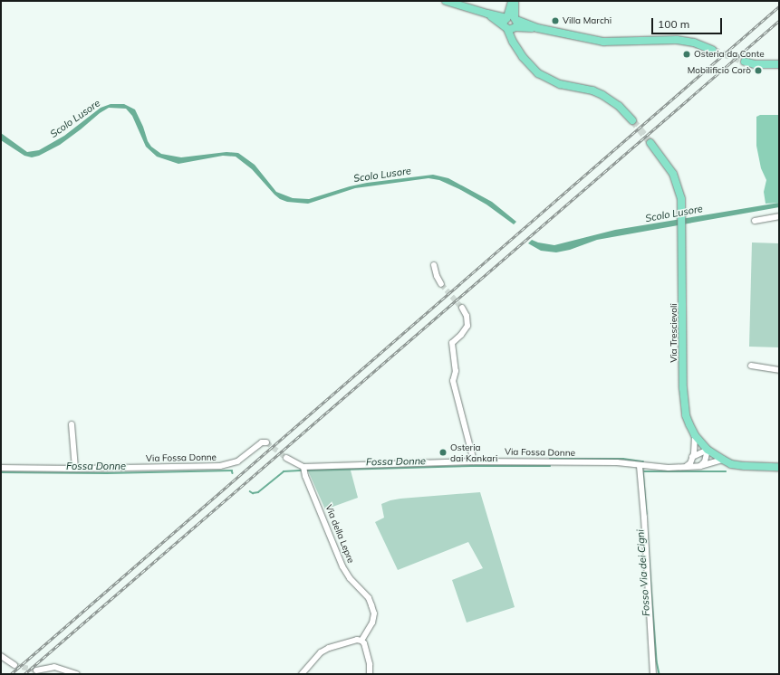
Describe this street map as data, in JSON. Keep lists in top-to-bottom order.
{
  "streets": {
    "main road": ["Via Trescievoli"],
    "street": ["Via Fossa Donne", "Via della Lepre"]
  },
  "crossings": [
    ["Via Trescievoli", "Via Fossa Donne"],
    ["Via Fossa Donne", "Via della Lepre"]
  ],
  "water": ["Scolo Lusore", "Fossa Donne", "Fosso Via dei Cigni"],
  "places": [
    "Villa Marchi",
    "Osteria da Conte",
    "Mobilificio Corò",
    "Osteria dai Kankari"
  ],
  "scale_bar": "100 m"
}
